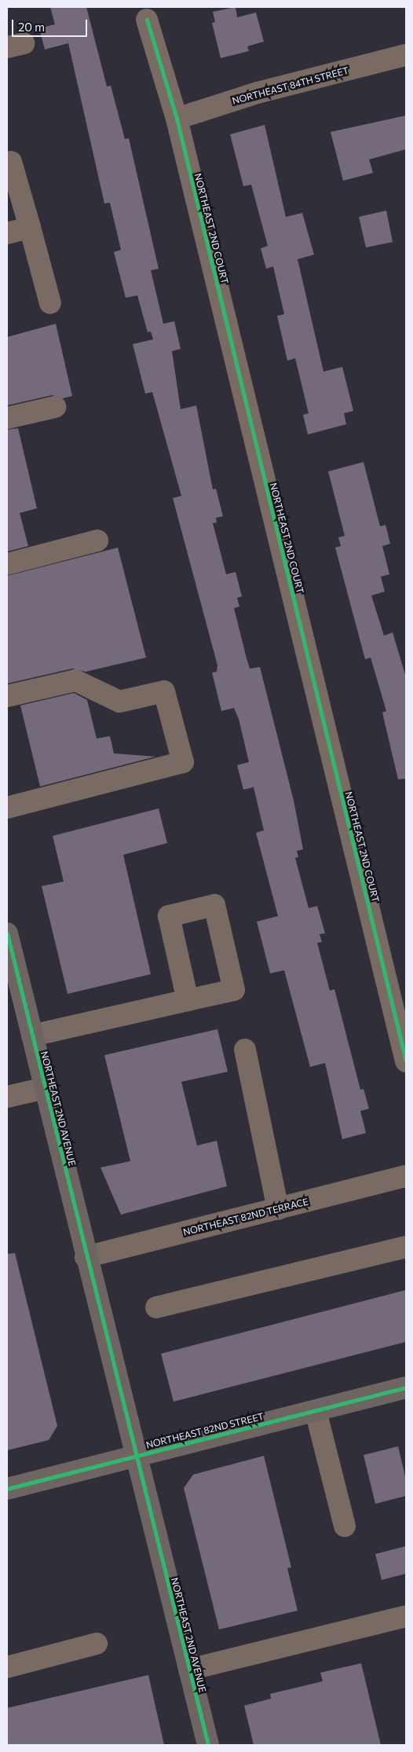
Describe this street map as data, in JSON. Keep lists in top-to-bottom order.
{
  "streets": {
    "main road": ["NORTHEAST 2ND AVENUE", "NORTHEAST 82ND STREET"],
    "street": ["NORTHEAST 84TH STREET", "NORTHEAST 2ND COURT", "NORTHEAST 82ND TERRACE"]
  },
  "crossings": [
    ["NORTHEAST 84TH STREET", "NORTHEAST 2ND COURT"],
    ["NORTHEAST 2ND AVENUE", "NORTHEAST 82ND TERRACE"],
    ["NORTHEAST 2ND AVENUE", "NORTHEAST 82ND STREET"]
  ],
  "scale_bar": "20 m"
}
